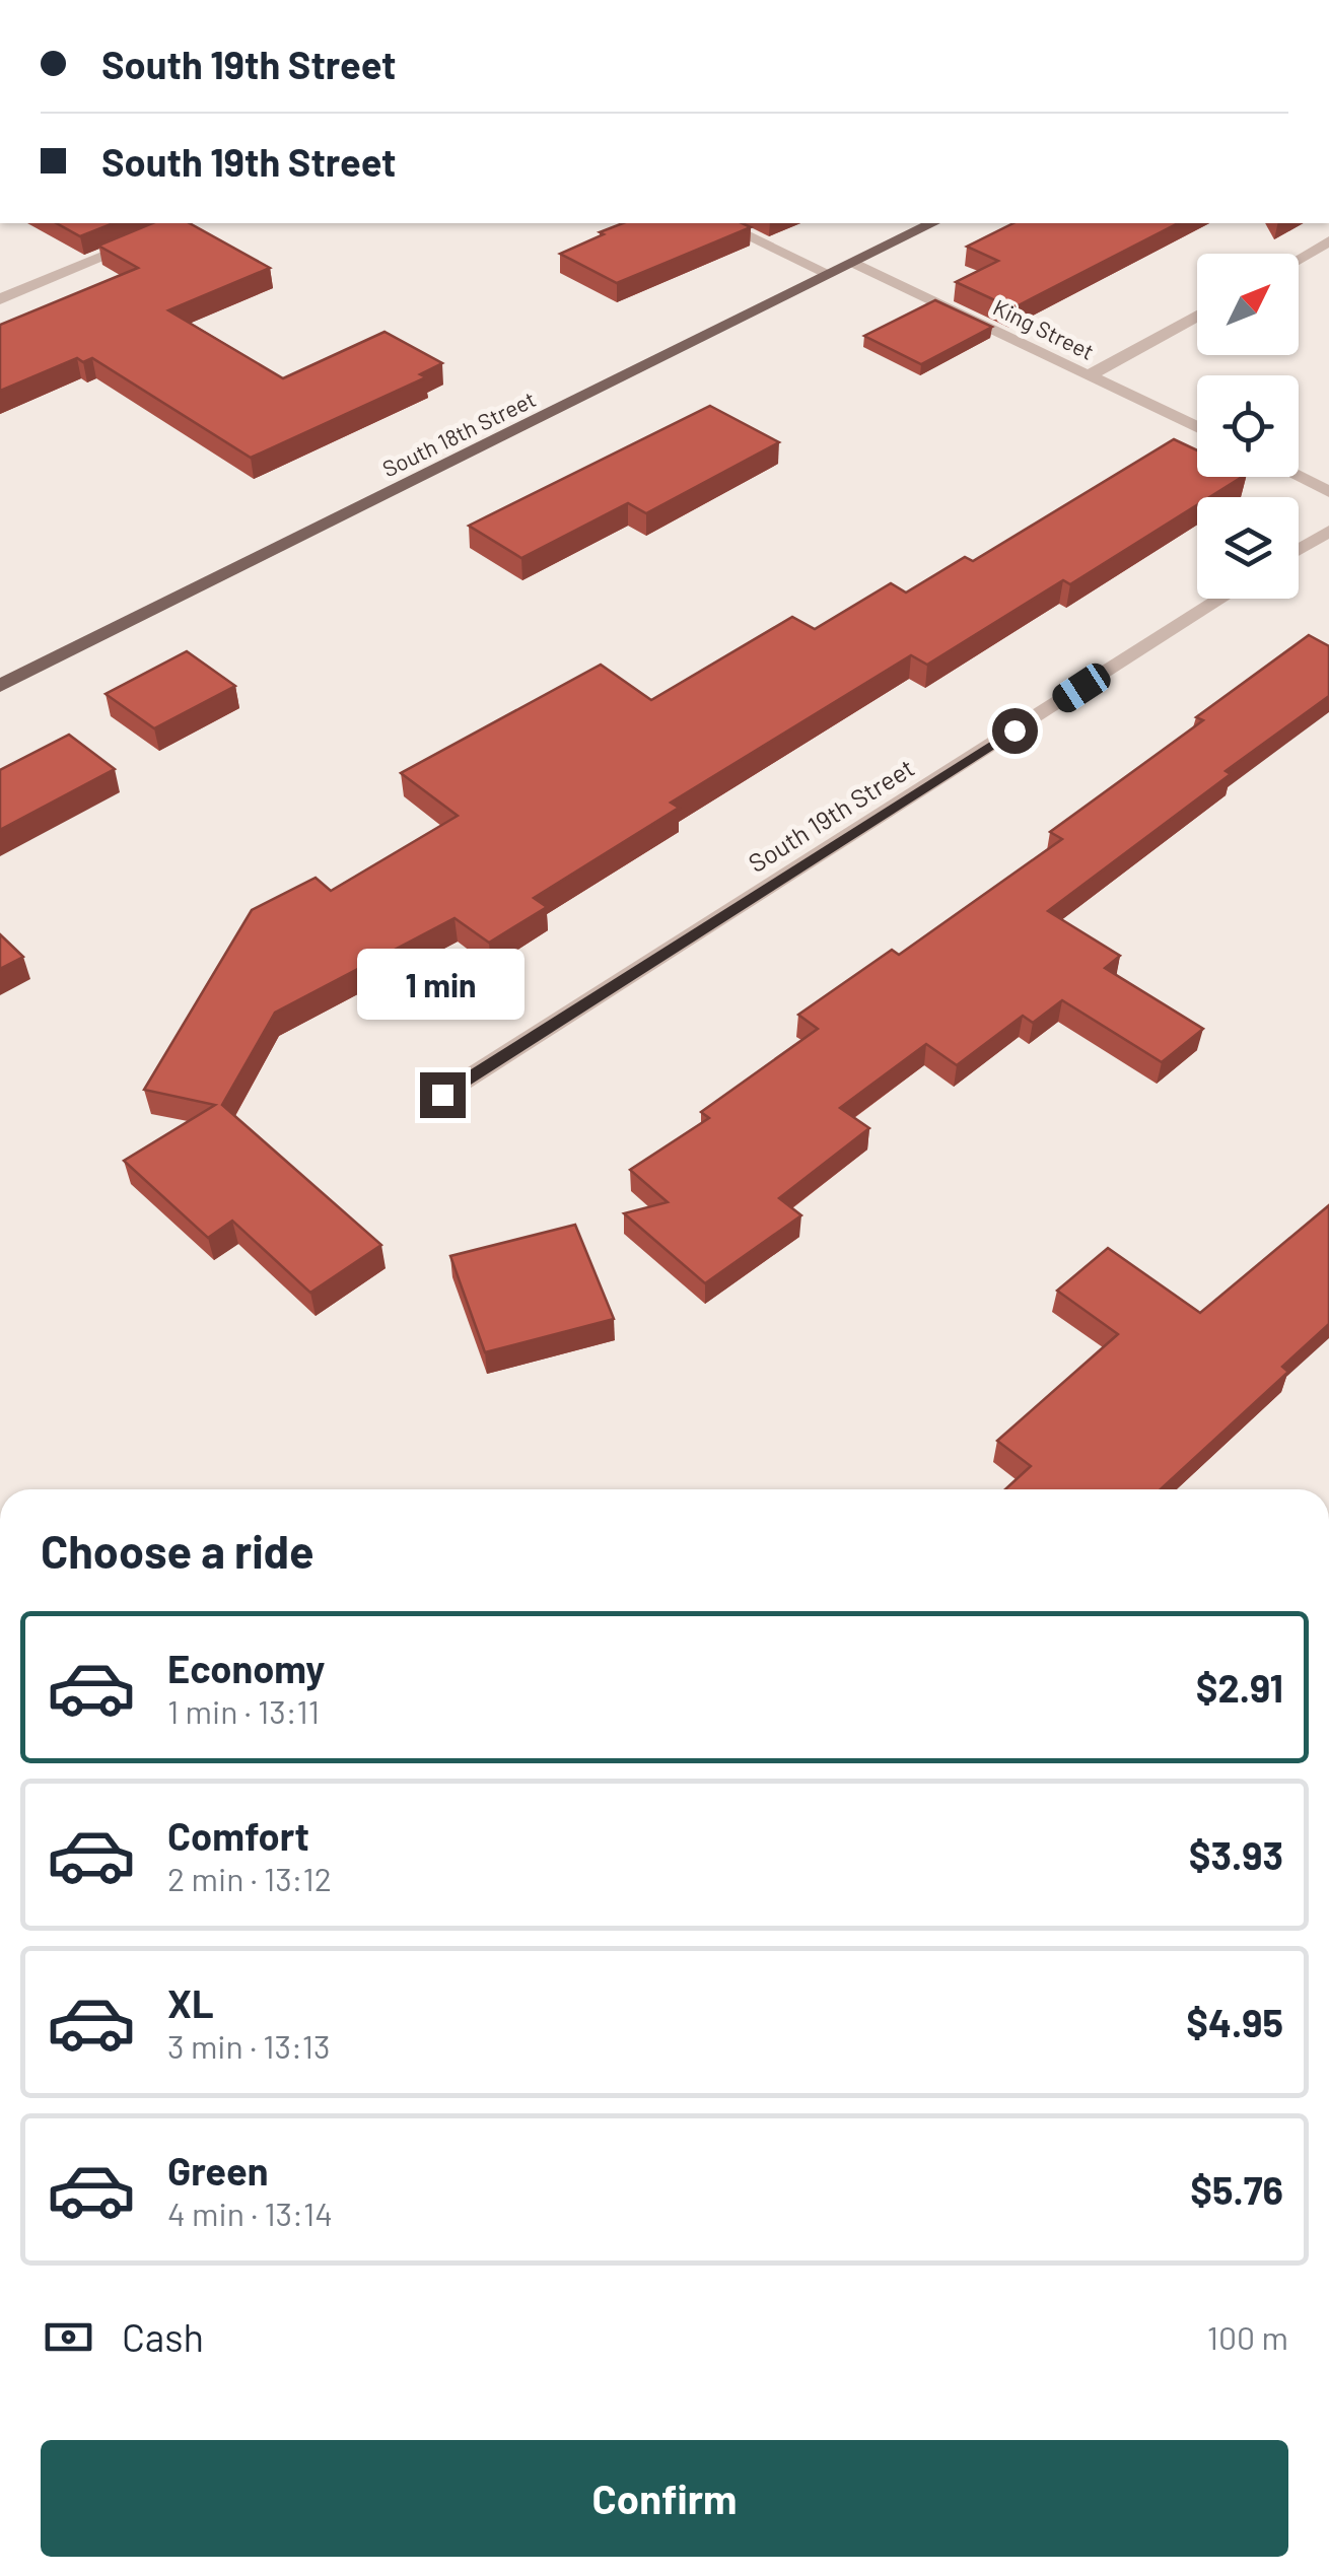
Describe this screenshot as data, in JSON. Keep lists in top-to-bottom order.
{
  "streets": {
    "main road": ["South 18th Street"],
    "street": ["King Street", "South 19th Street"]
  },
  "crossings": [
    ["King Street", "South 18th Street"]
  ],
  "north": "top right",
  "page": {
    "banner": ["South 19th Street", "South 19th Street"],
    "bubble": "1 min",
    "heading": "Choose a ride",
    "list": [
      {
        "name": "Economy",
        "note": "1 min · 13:11",
        "value": "$2.91"
      },
      {
        "name": "Comfort",
        "note": "2 min · 13:12",
        "value": "$3.93"
      },
      {
        "name": "XL",
        "note": "3 min · 13:13",
        "value": "$4.95"
      },
      {
        "name": "Green",
        "note": "4 min · 13:14",
        "value": "$5.76"
      }
    ],
    "pay": ["Cash", "100 m"],
    "buttons": "Confirm"
  }
}
